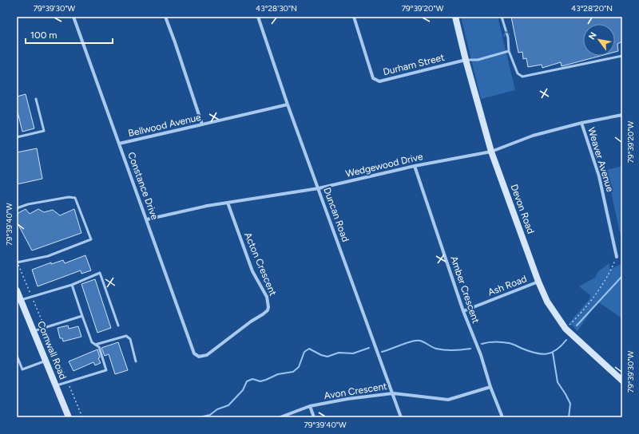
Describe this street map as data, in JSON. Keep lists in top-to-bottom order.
{
  "streets": {
    "street": [
      "Durham Street",
      "Bellwood Avenue",
      "Weaver Avenue",
      "Wedgewood Drive",
      "Constance Drive",
      "Devon Road",
      "Duncan Road",
      "Acton Crescent",
      "Ash Road",
      "Amber Crescent",
      "Cornwall Road",
      "Avon Crescent"
    ]
  },
  "crossings": [
    ["Durham Street", "Devon Road"],
    ["Bellwood Avenue", "Constance Drive"],
    ["Bellwood Avenue", "Duncan Road"],
    ["Weaver Avenue", "Wedgewood Drive"],
    ["Wedgewood Drive", "Constance Drive"],
    ["Wedgewood Drive", "Devon Road"],
    ["Wedgewood Drive", "Duncan Road"],
    ["Wedgewood Drive", "Acton Crescent"],
    ["Wedgewood Drive", "Amber Crescent"],
    ["Constance Drive", "Acton Crescent"],
    ["Devon Road", "Ash Road"],
    ["Duncan Road", "Avon Crescent"],
    ["Ash Road", "Amber Crescent"],
    ["Amber Crescent", "Avon Crescent"]
  ],
  "scale_bar": "100 m",
  "north": "top left",
  "coordinates": [
    "79°39'30\"W",
    "43°28'30\"N",
    "79°39'20\"W",
    "43°28'20\"N",
    "79°39'40\"W"
  ]
}
